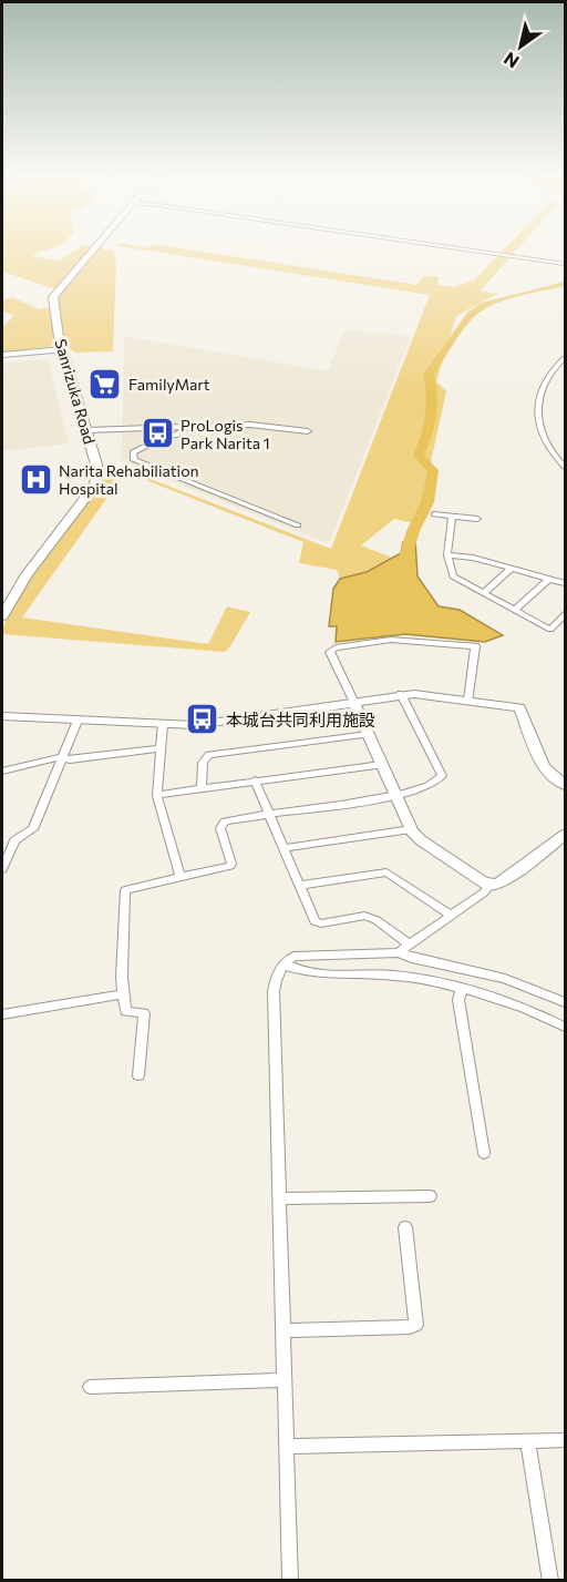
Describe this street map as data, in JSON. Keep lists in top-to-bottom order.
{
  "streets": {
    "main road": ["Sanrizuka Road"]
  },
  "places": {
    "supermarket": ["FamilyMart"],
    "bus stop": ["ProLogis Park Narita 1", "本城台共同利用施設"],
    "hospital": ["Narita Rehabiliation Hospital"]
  },
  "north": "bottom left"
}
